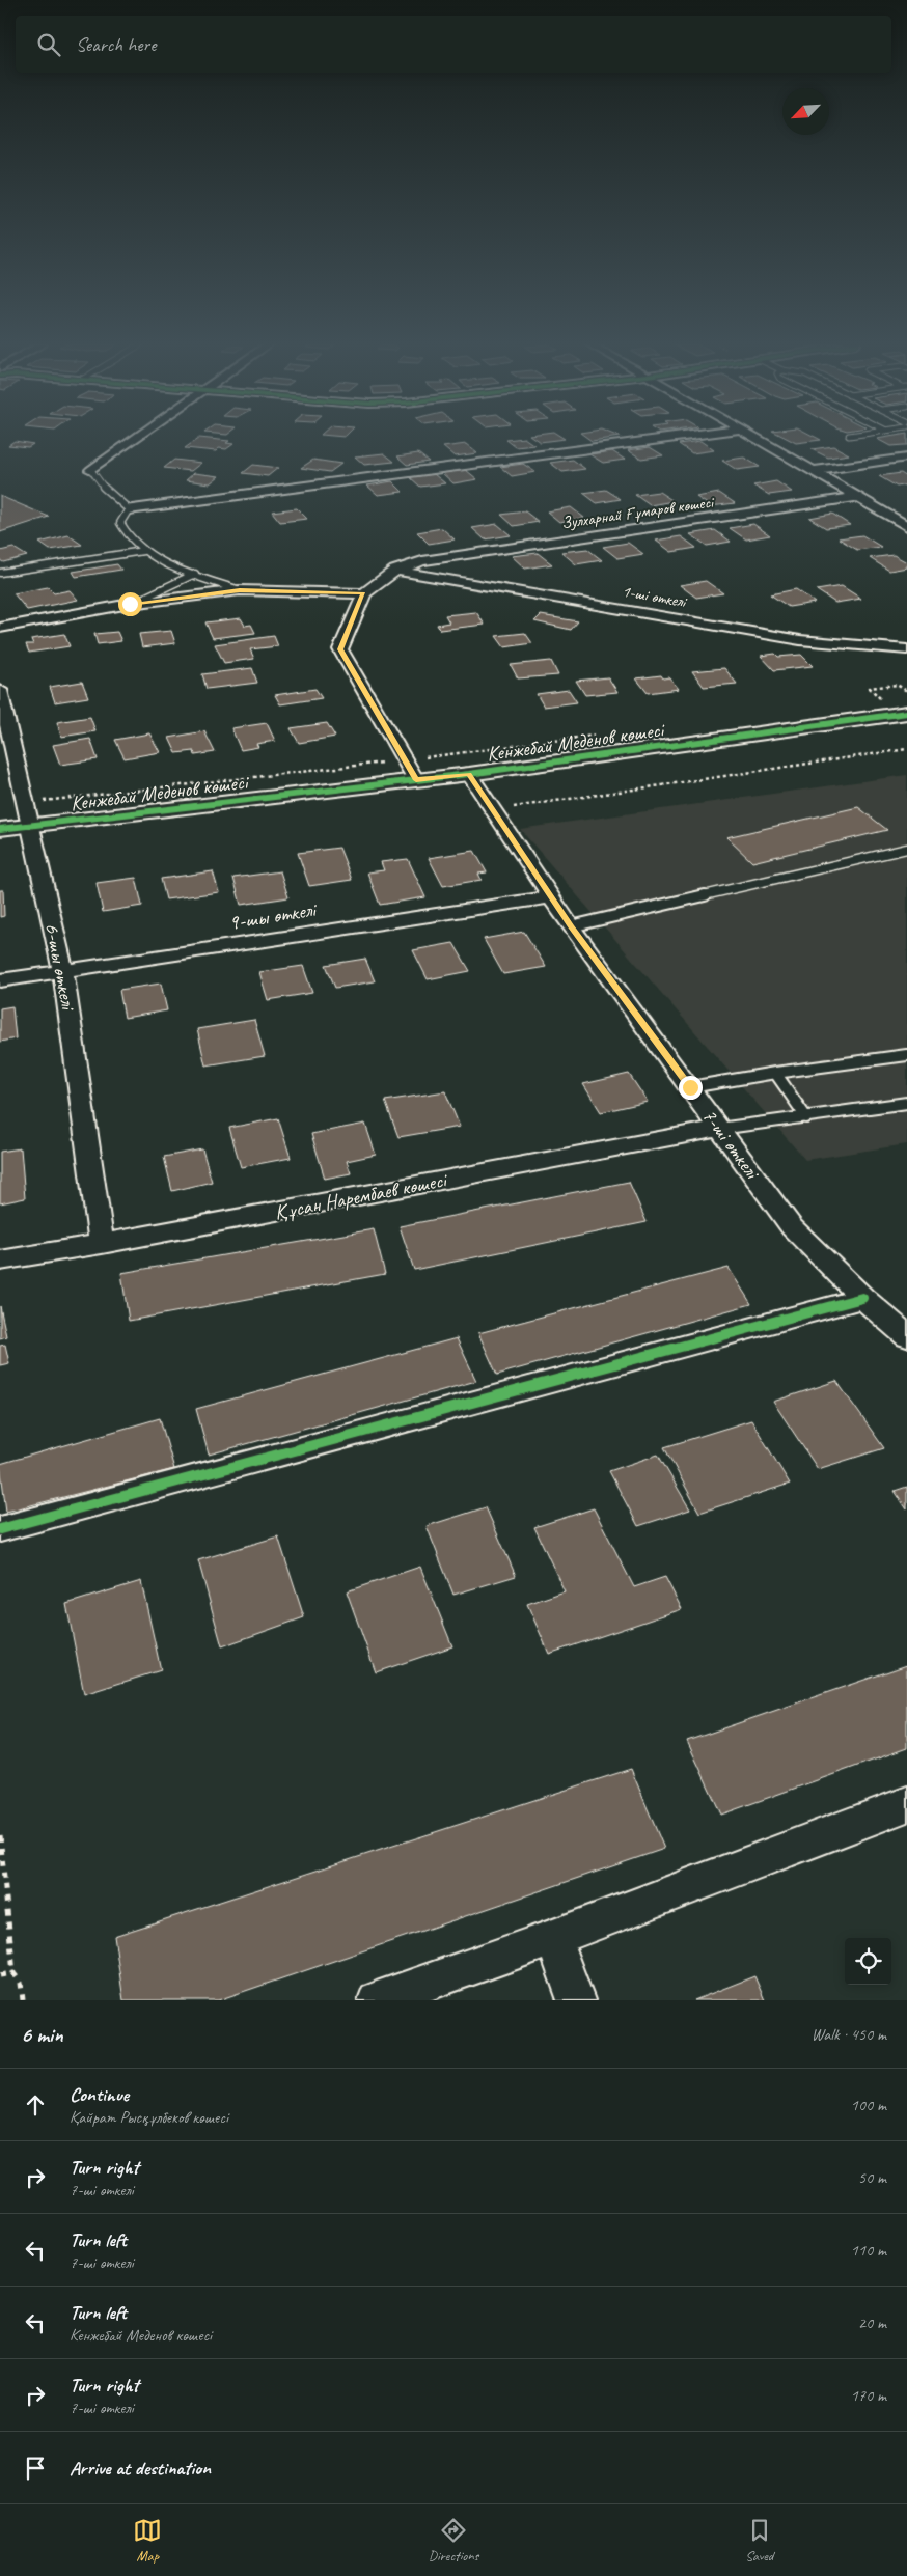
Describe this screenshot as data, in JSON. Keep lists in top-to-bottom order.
{
  "streets": {
    "street": [
      "Зулхарнай Ғұмаров көшесі",
      "1-ші өткелі",
      "Кенжебай Меденов көшесі",
      "9-шы өткелі",
      "6-шы өткелі",
      "7-ші өткелі",
      "Құсан Нарембаев көшесі"
    ]
  },
  "crossings": [
    ["Зулхарнай Ғұмаров көшесі", "1-ші өткелі"],
    ["Кенжебай Меденов көшесі", "6-шы өткелі"],
    ["Кенжебай Меденов көшесі", "7-ші өткелі"],
    ["9-шы өткелі", "6-шы өткелі"],
    ["9-шы өткелі", "7-ші өткелі"],
    ["6-шы өткелі", "Құсан Нарембаев көшесі"],
    ["7-ші өткелі", "Құсан Нарембаев көшесі"]
  ],
  "north": "bottom left",
  "page": {
    "search": "Search here",
    "heading": ["6 min", "Walk · 450 m"],
    "list": [
      ["Continue", "Қайрат Рысқұлбеков көшесі", "100 m"],
      ["Turn right", "7-ші өткелі", "50 m"],
      ["Turn left", "7-ші өткелі", "110 m"],
      ["Turn left", "Кенжебай Меденов көшесі", "20 m"],
      ["Turn right", "7-ші өткелі", "170 m"],
      "Arrive at destination"
    ],
    "nav": ["Map", "Directions", "Saved"]
  }
}
